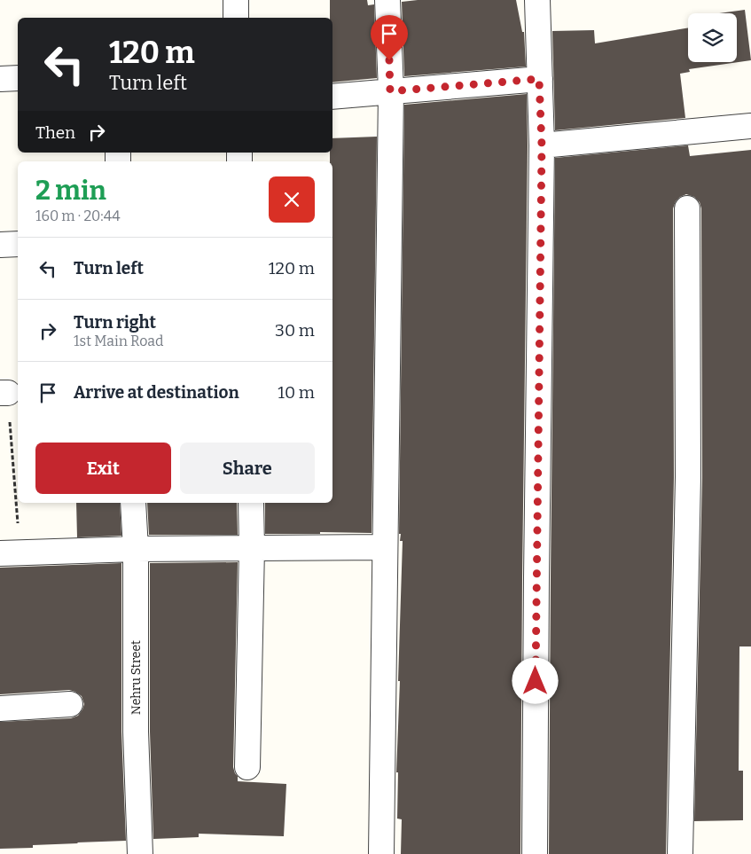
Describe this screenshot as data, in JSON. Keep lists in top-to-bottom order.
{
  "streets": {
    "street": ["Nehru Street"]
  },
  "page": {
    "turn": ["120 m", "Turn left"],
    "then": "Then",
    "heading": ["2 min", "160 m · 20:44"],
    "list": [
      {
        "name": "Turn left",
        "value": "120 m"
      },
      {
        "name": "Turn right",
        "note": "1st Main Road",
        "value": "30 m"
      },
      {
        "name": "Arrive at destination",
        "value": "10 m"
      }
    ],
    "buttons": ["Exit", "Share"]
  }
}
